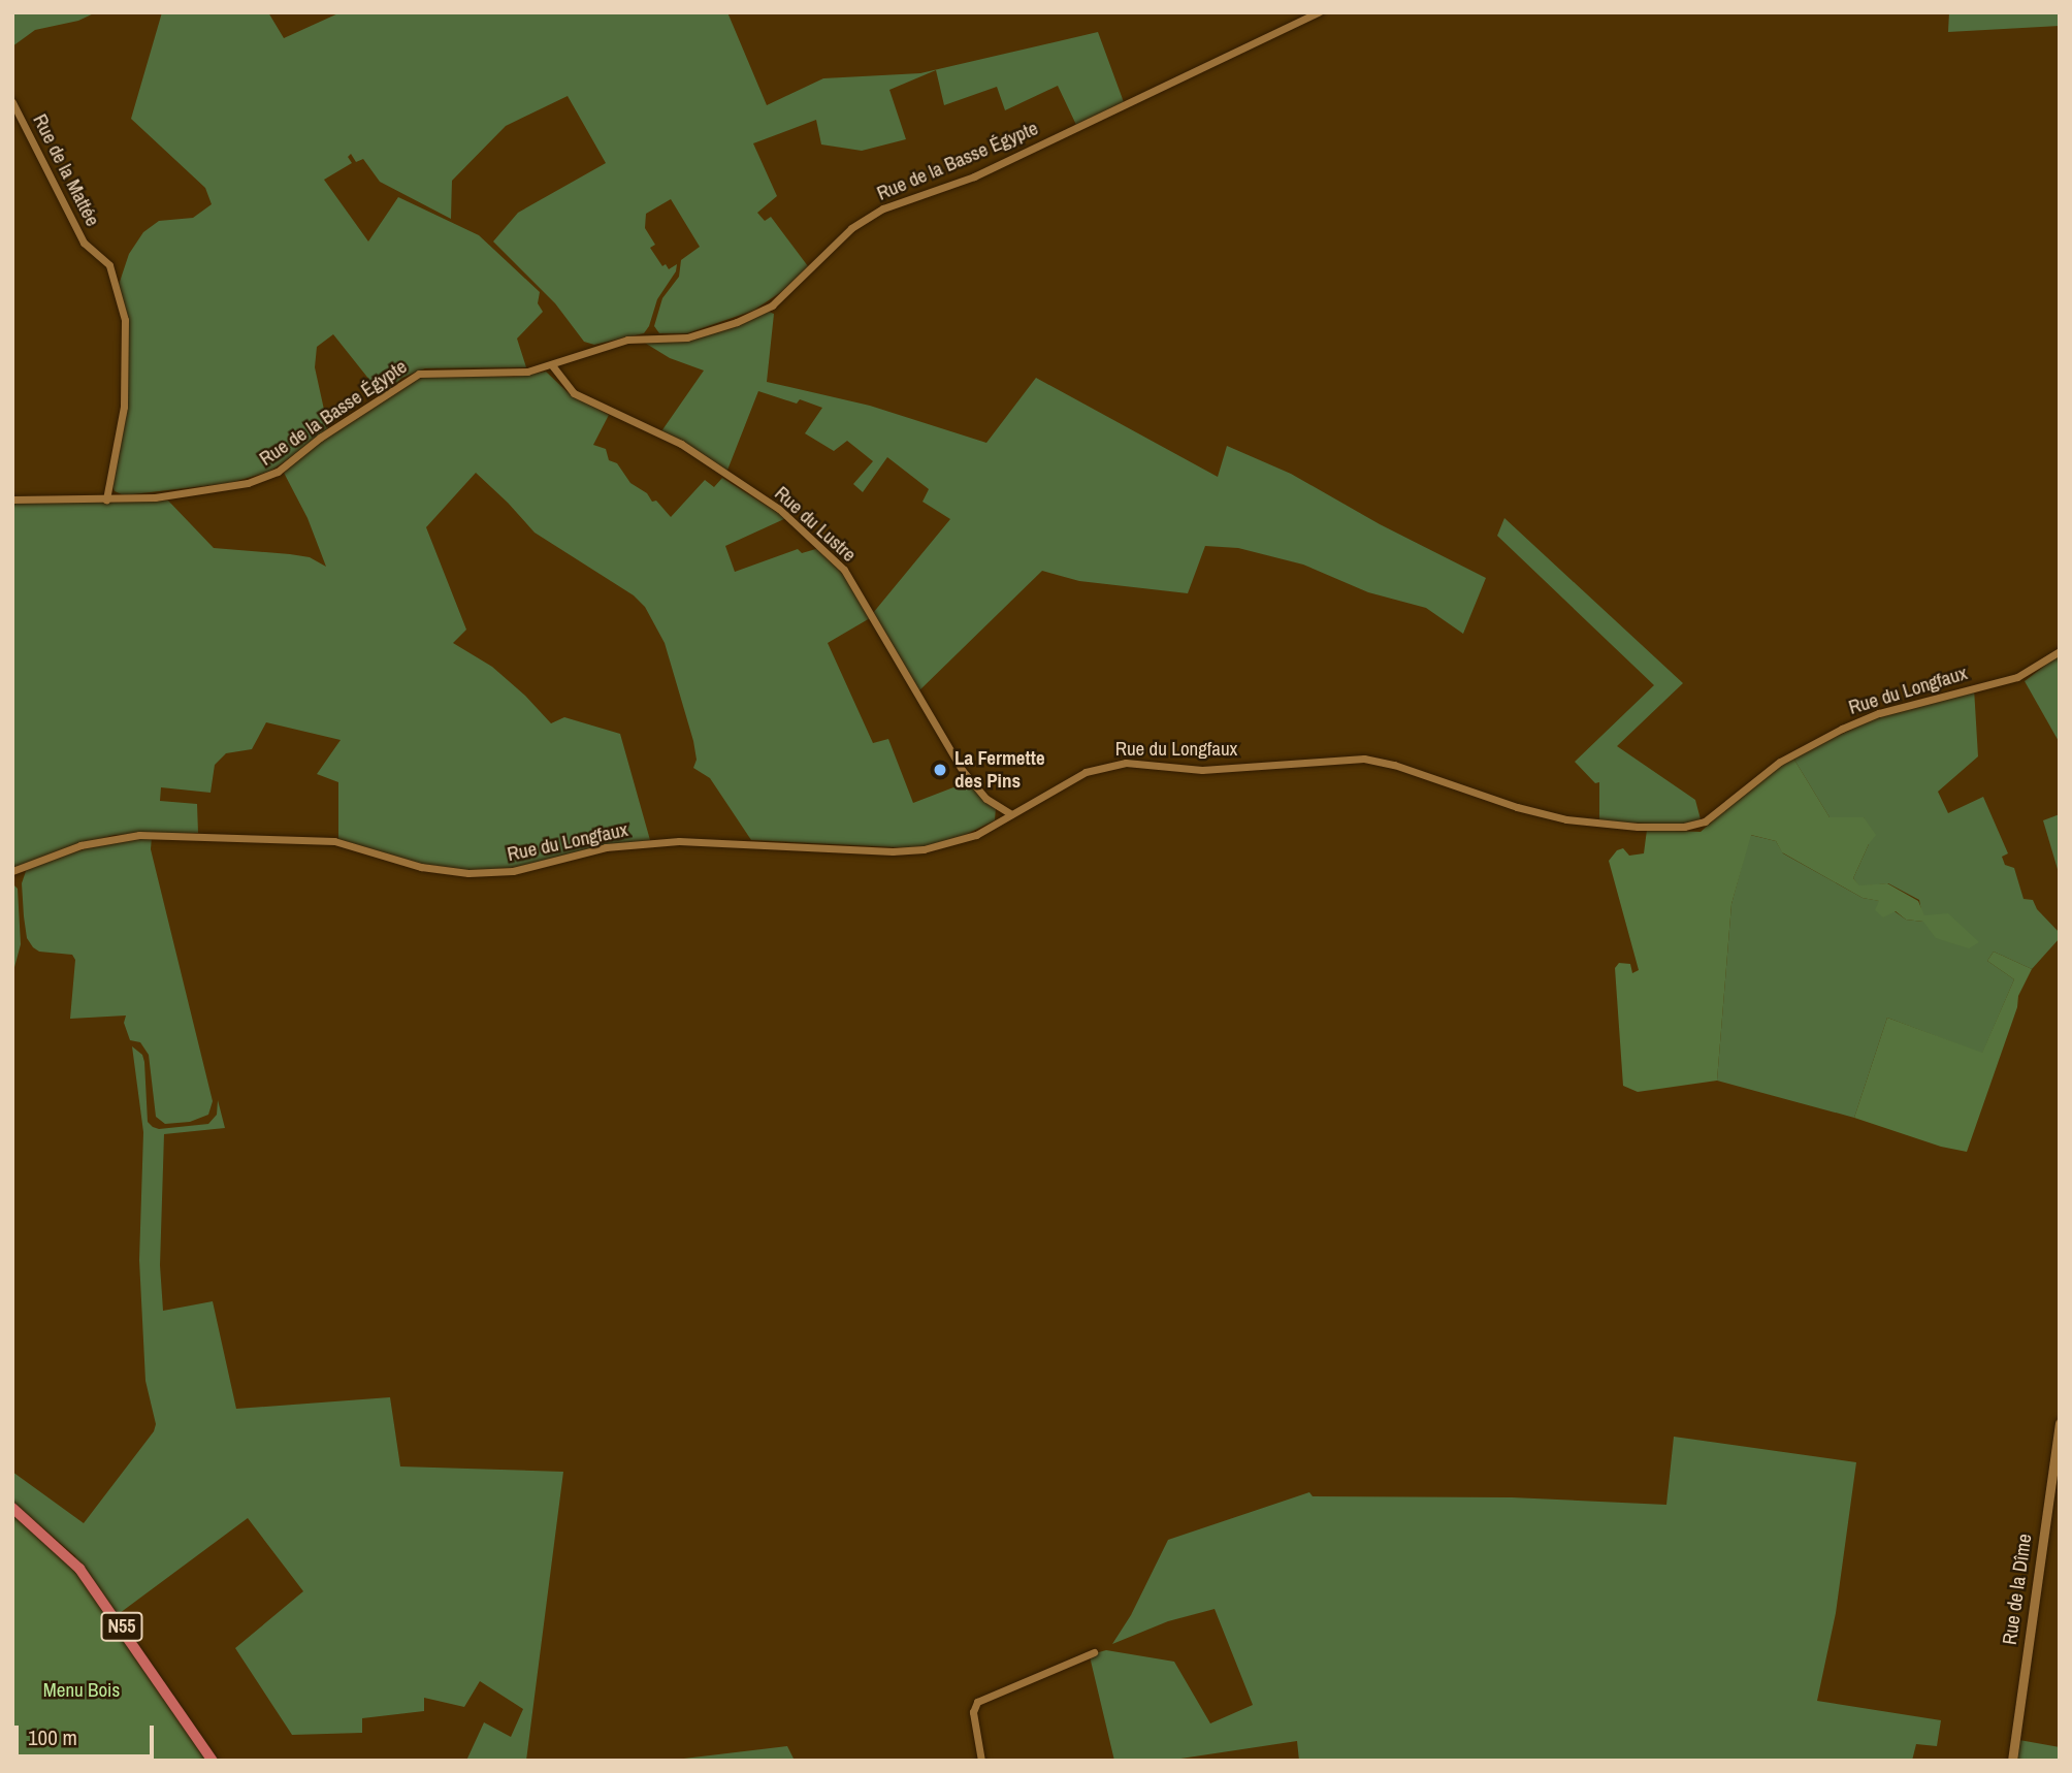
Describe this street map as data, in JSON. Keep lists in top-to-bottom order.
{
  "streets": {
    "main road": ["N55"],
    "street": [
      "Rue de la Basse Égypte",
      "Rue de la Mattée",
      "Rue du Lustre",
      "Rue du Longfaux",
      "Rue de la Dîme"
    ]
  },
  "crossings": [
    ["Rue de la Basse Égypte", "Rue de la Mattée"],
    ["Rue de la Basse Égypte", "Rue du Lustre"],
    ["Rue du Lustre", "Rue du Longfaux"]
  ],
  "parks": ["Menu Bois"],
  "places": ["La Fermette des Pins"],
  "scale_bar": "100 m"
}
